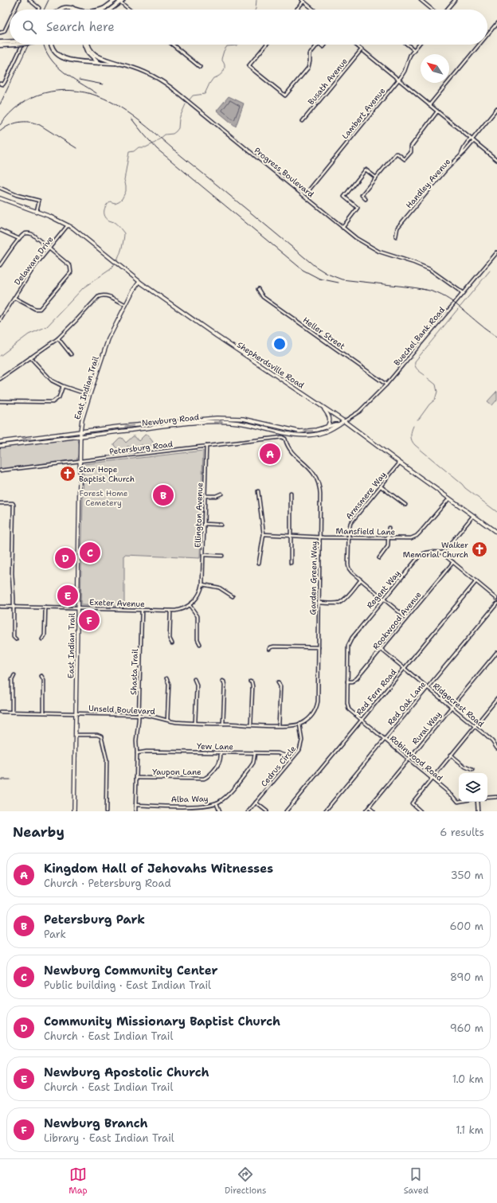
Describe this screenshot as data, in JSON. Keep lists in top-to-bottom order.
{
  "streets": {
    "main road": ["Shepherdsville Road", "East Indian Trail", "Newburg Road"],
    "street": [
      "Busath Avenue",
      "Lambert Avenue",
      "Progress Boulevard",
      "Handley Avenue",
      "Delaware Drive",
      "Heller Street",
      "Buechel Bank Road",
      "Petersburg Road",
      "Armsmere Way",
      "Ellington Avenue",
      "Mansfield Lane",
      "Garden Green Way",
      "Regent Way",
      "Exeter Avenue",
      "Rookwood Avenue",
      "Shasta Trail",
      "Red Fern Road",
      "Red Oak Lane",
      "Ridgecrest Road",
      "Unseld Boulevard",
      "Rural Way",
      "Yew Lane",
      "Robinwood Road",
      "Cedrus Circle",
      "Yaupon Lane",
      "Alba Way"
    ]
  },
  "crossings": [
    ["Progress Boulevard", "Buechel Bank Road"],
    ["Delaware Drive", "Shepherdsville Road"],
    ["Heller Street", "Buechel Bank Road"],
    ["Buechel Bank Road", "Shepherdsville Road"],
    ["Buechel Bank Road", "Newburg Road"],
    ["Shepherdsville Road", "East Indian Trail"],
    ["Shepherdsville Road", "Newburg Road"],
    ["Shepherdsville Road", "Armsmere Way"],
    ["Shepherdsville Road", "Mansfield Lane"],
    ["East Indian Trail", "Newburg Road"],
    ["East Indian Trail", "Petersburg Road"],
    ["East Indian Trail", "Exeter Avenue"],
    ["East Indian Trail", "Unseld Boulevard"],
    ["Petersburg Road", "Ellington Avenue"],
    ["Petersburg Road", "Garden Green Way"],
    ["Armsmere Way", "Mansfield Lane"],
    ["Armsmere Way", "Regent Way"],
    ["Armsmere Way", "Rookwood Avenue"],
    ["Mansfield Lane", "Garden Green Way"],
    ["Garden Green Way", "Unseld Boulevard"],
    ["Garden Green Way", "Cedrus Circle"],
    ["Regent Way", "Robinwood Road"],
    ["Exeter Avenue", "Shasta Trail"],
    ["Rookwood Avenue", "Ridgecrest Road"],
    ["Rookwood Avenue", "Robinwood Road"],
    ["Shasta Trail", "Unseld Boulevard"],
    ["Shasta Trail", "Yew Lane"],
    ["Shasta Trail", "Yaupon Lane"],
    ["Shasta Trail", "Alba Way"],
    ["Red Fern Road", "Ridgecrest Road"],
    ["Red Fern Road", "Robinwood Road"],
    ["Red Oak Lane", "Ridgecrest Road"],
    ["Red Oak Lane", "Robinwood Road"],
    ["Ridgecrest Road", "Rural Way"],
    ["Unseld Boulevard", "Cedrus Circle"],
    ["Rural Way", "Robinwood Road"],
    ["Yew Lane", "Cedrus Circle"],
    ["Yew Lane", "Yaupon Lane"],
    ["Yew Lane", "Alba Way"]
  ],
  "parks": ["Forest Home Cemetery"],
  "places": {
    "church": ["Star Hope Baptist Church", "Walker Memorial Church"]
  },
  "north": "top left",
  "page": {
    "search": "Search here",
    "pins": [
      "A",
      "B",
      "C",
      "D",
      "E",
      "F"
    ],
    "heading": ["Nearby", "6 results"],
    "list": [
      {
        "mark": "A",
        "name": "Kingdom Hall of Jehovahs Witnesses",
        "note": "Church · Petersburg Road",
        "value": "350 m"
      },
      {
        "mark": "B",
        "name": "Petersburg Park",
        "note": "Park",
        "value": "600 m"
      },
      {
        "mark": "C",
        "name": "Newburg Community Center",
        "note": "Public building · East Indian Trail",
        "value": "890 m"
      },
      {
        "mark": "D",
        "name": "Community Missionary Baptist Church",
        "note": "Church · East Indian Trail",
        "value": "960 m"
      },
      {
        "mark": "E",
        "name": "Newburg Apostolic Church",
        "note": "Church · East Indian Trail",
        "value": "1.0 km"
      },
      {
        "mark": "F",
        "name": "Newburg Branch",
        "note": "Library · East Indian Trail",
        "value": "1.1 km"
      }
    ],
    "nav": ["Map", "Directions", "Saved"]
  }
}
